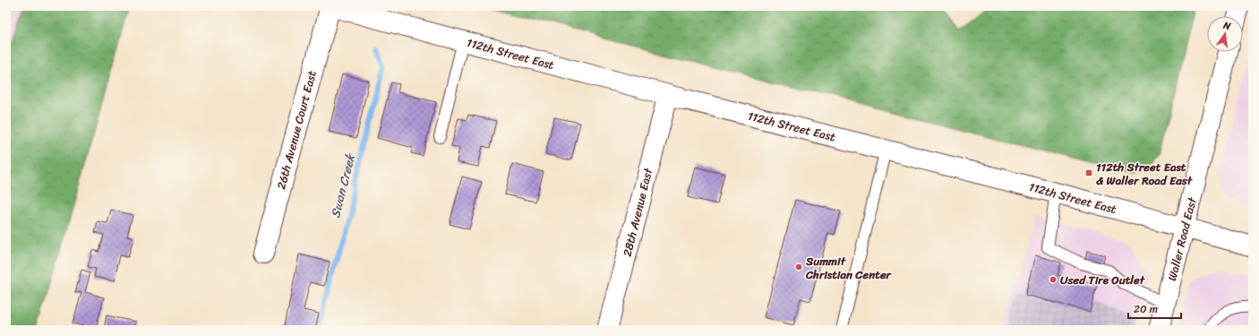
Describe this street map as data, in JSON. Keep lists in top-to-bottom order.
{
  "streets": {
    "main road": [
      "112th Street East",
      "26th Avenue Court East",
      "28th Avenue East",
      "Waller Road East"
    ]
  },
  "crossings": [
    ["112th Street East", "26th Avenue Court East"],
    ["112th Street East", "28th Avenue East"],
    ["112th Street East", "Waller Road East"]
  ],
  "water": ["Swan Creek"],
  "places": {
    "transit": ["112th Street East & Waller Road East"],
    "other": ["Summit Christian Center", "Used Tire Outlet"]
  },
  "scale_bar": "20 m",
  "north": "top"
}
